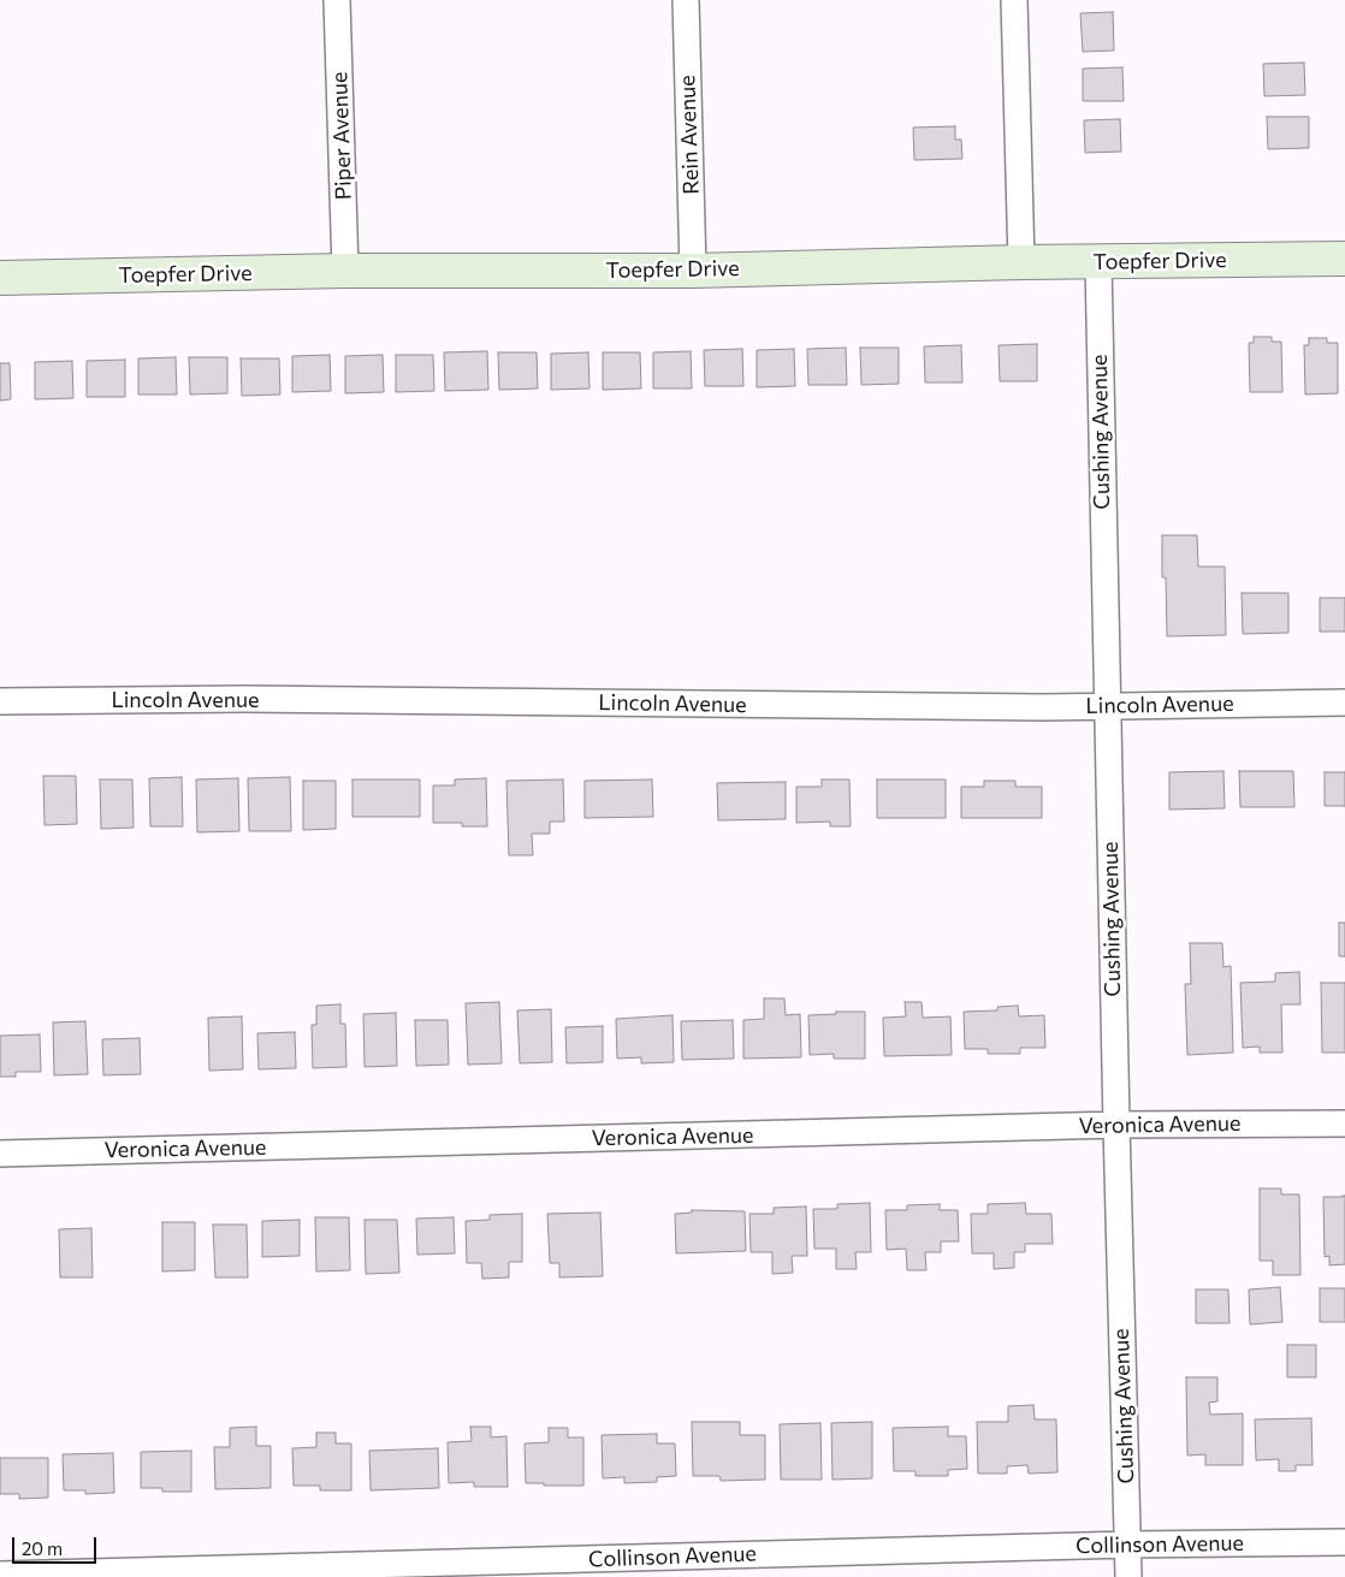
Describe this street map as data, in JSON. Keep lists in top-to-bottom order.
{
  "streets": {
    "street": [
      "Rein Avenue",
      "Piper Avenue",
      "Toepfer Drive",
      "Cushing Avenue",
      "Lincoln Avenue",
      "Veronica Avenue",
      "Collinson Avenue"
    ]
  },
  "crossings": [
    ["Rein Avenue", "Toepfer Drive"],
    ["Piper Avenue", "Toepfer Drive"],
    ["Toepfer Drive", "Cushing Avenue"],
    ["Cushing Avenue", "Lincoln Avenue"],
    ["Cushing Avenue", "Veronica Avenue"],
    ["Cushing Avenue", "Collinson Avenue"]
  ],
  "scale_bar": "20 m"
}
